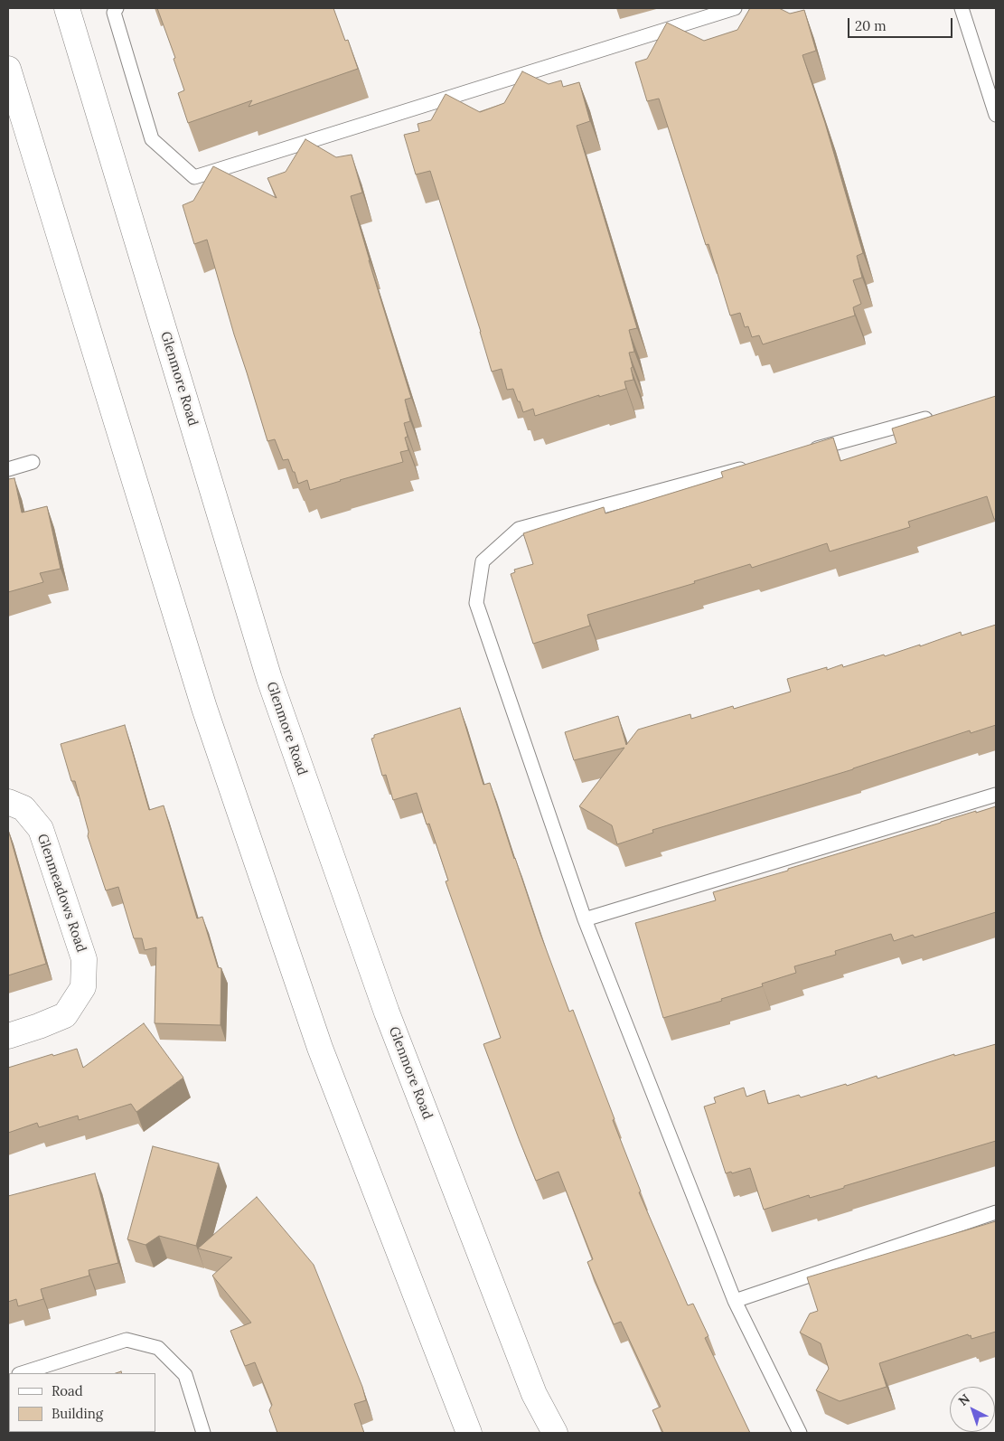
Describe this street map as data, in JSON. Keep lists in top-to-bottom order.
{
  "streets": {
    "main road": ["Glenmore Road", "Glenmeadows Road"]
  },
  "legend": ["Road", "Building"],
  "scale_bar": "20 m",
  "north": "top left"
}
